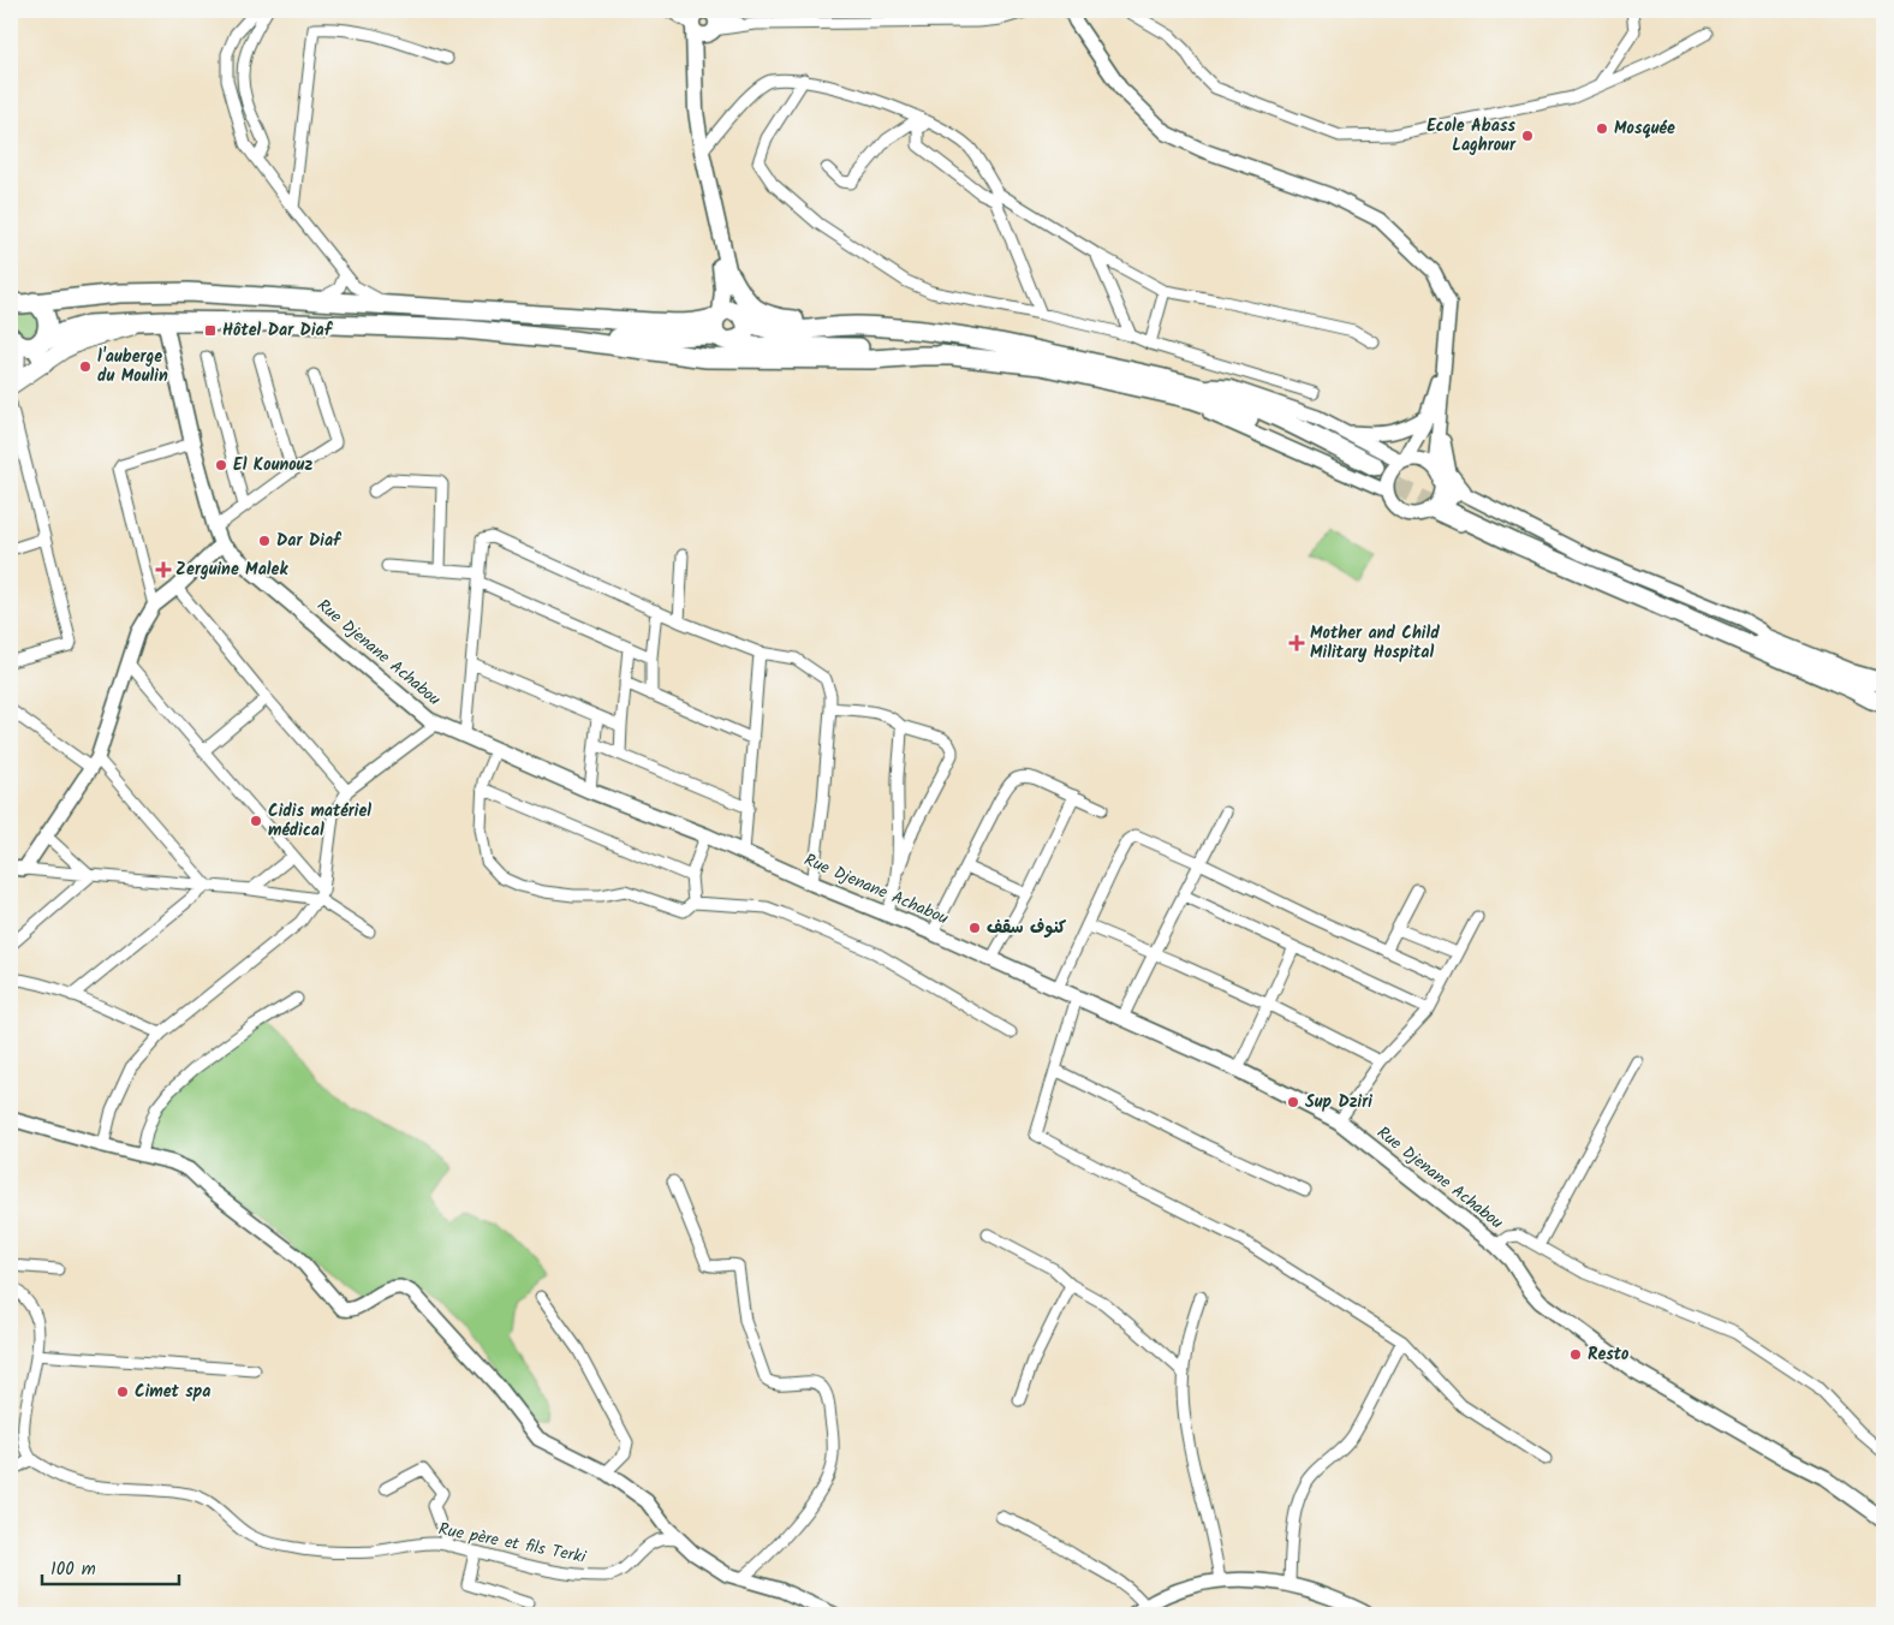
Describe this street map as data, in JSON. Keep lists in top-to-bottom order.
{
  "streets": {
    "main road": ["Rue Djenane Achabou"],
    "street": ["Rue père et fils Terki"]
  },
  "places": {
    "other": [
      "Mosquée",
      "Ecole Abass Laghrour",
      "l'auberge du Moulin",
      "El Kounouz",
      "Dar Diaf",
      "Cidis matériel médical",
      "كنوف سقف",
      "Sup Dziri",
      "Resto",
      "Cimet spa"
    ],
    "transit": ["Hôtel Dar Diaf"],
    "health": ["Zerguine Malek", "Mother and Child Military Hospital"]
  },
  "scale_bar": "100 m"
}
